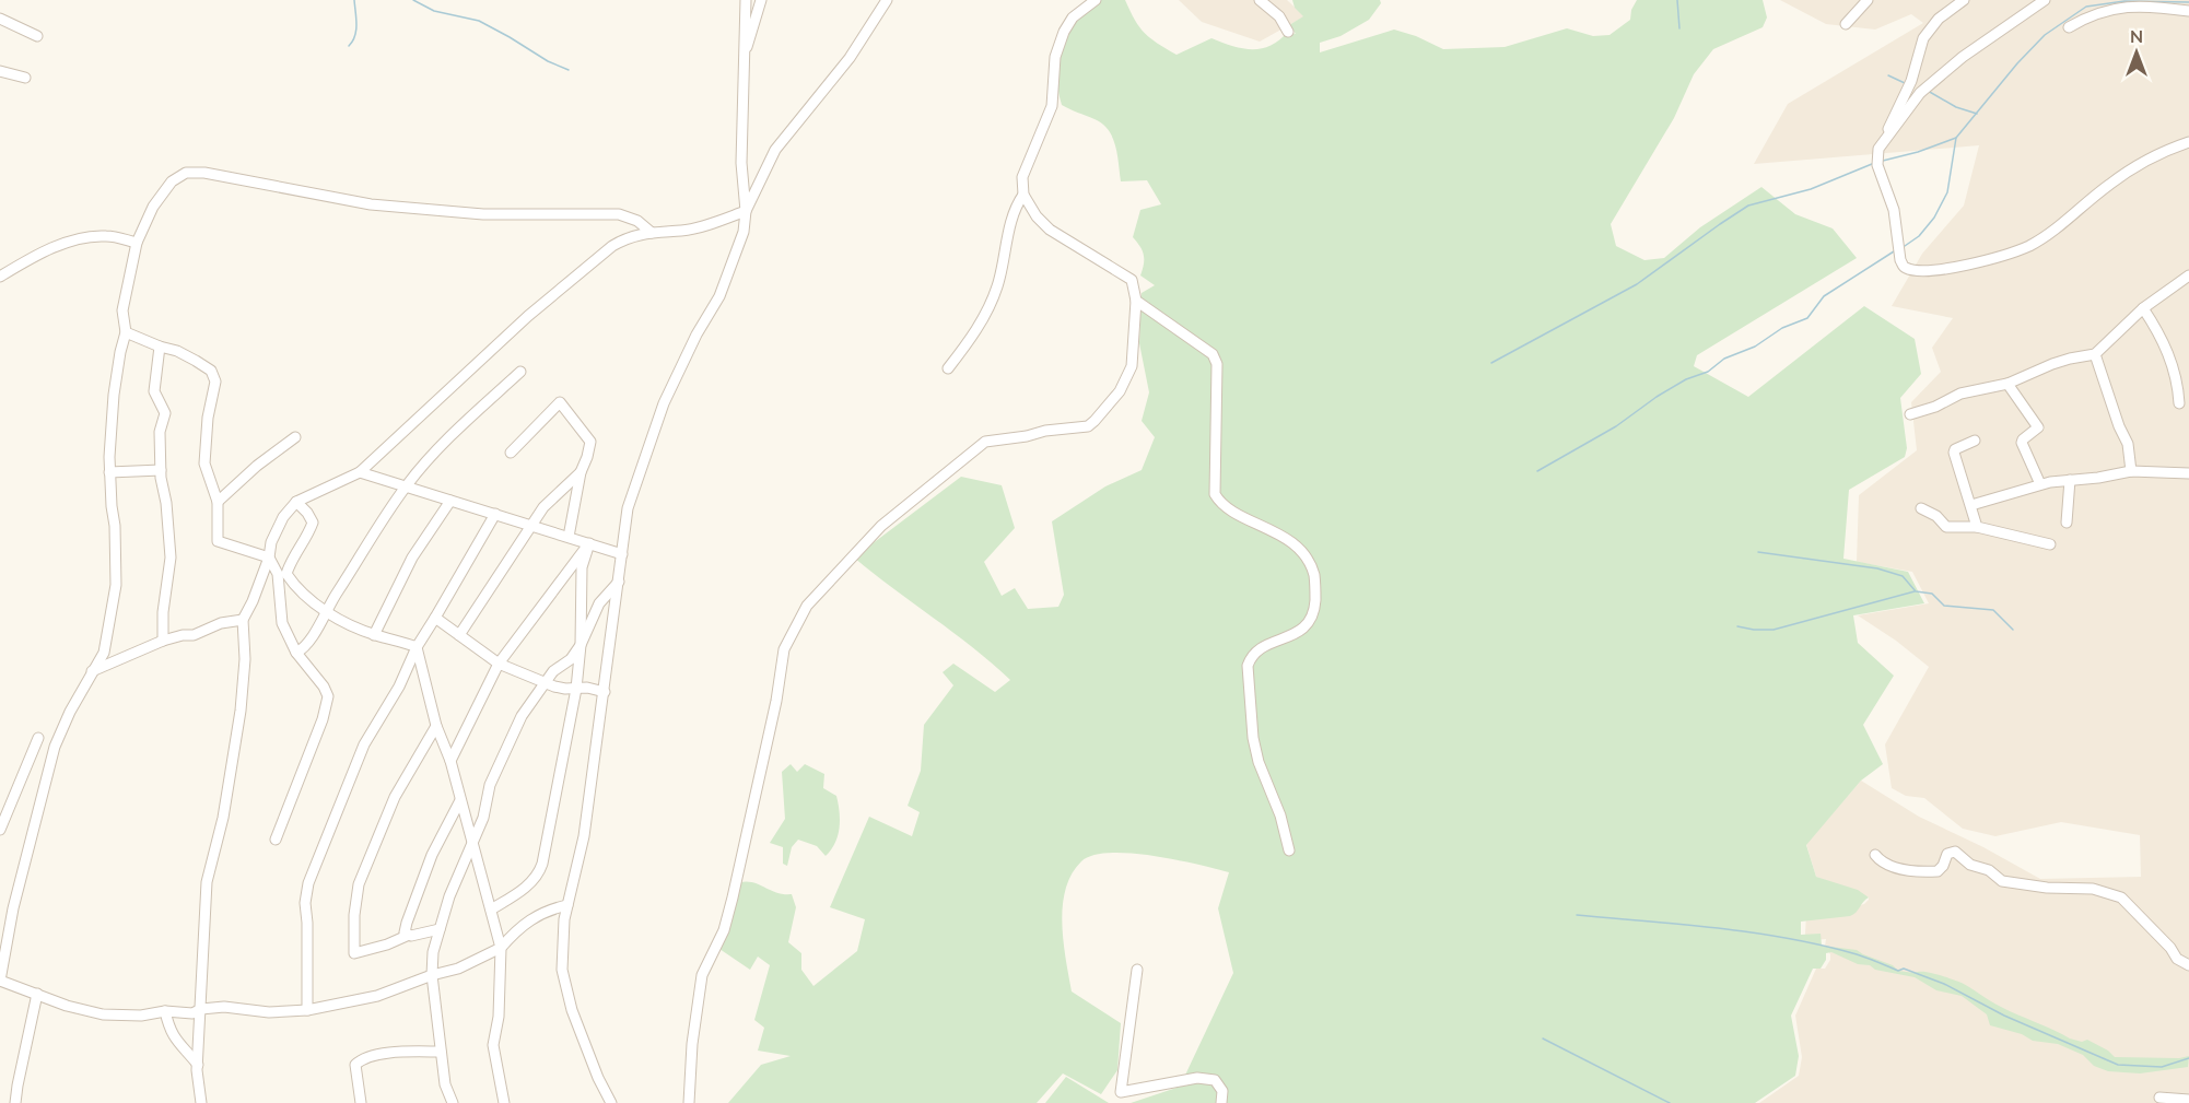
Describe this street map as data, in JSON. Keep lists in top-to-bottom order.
{
  "north": "top"
}
